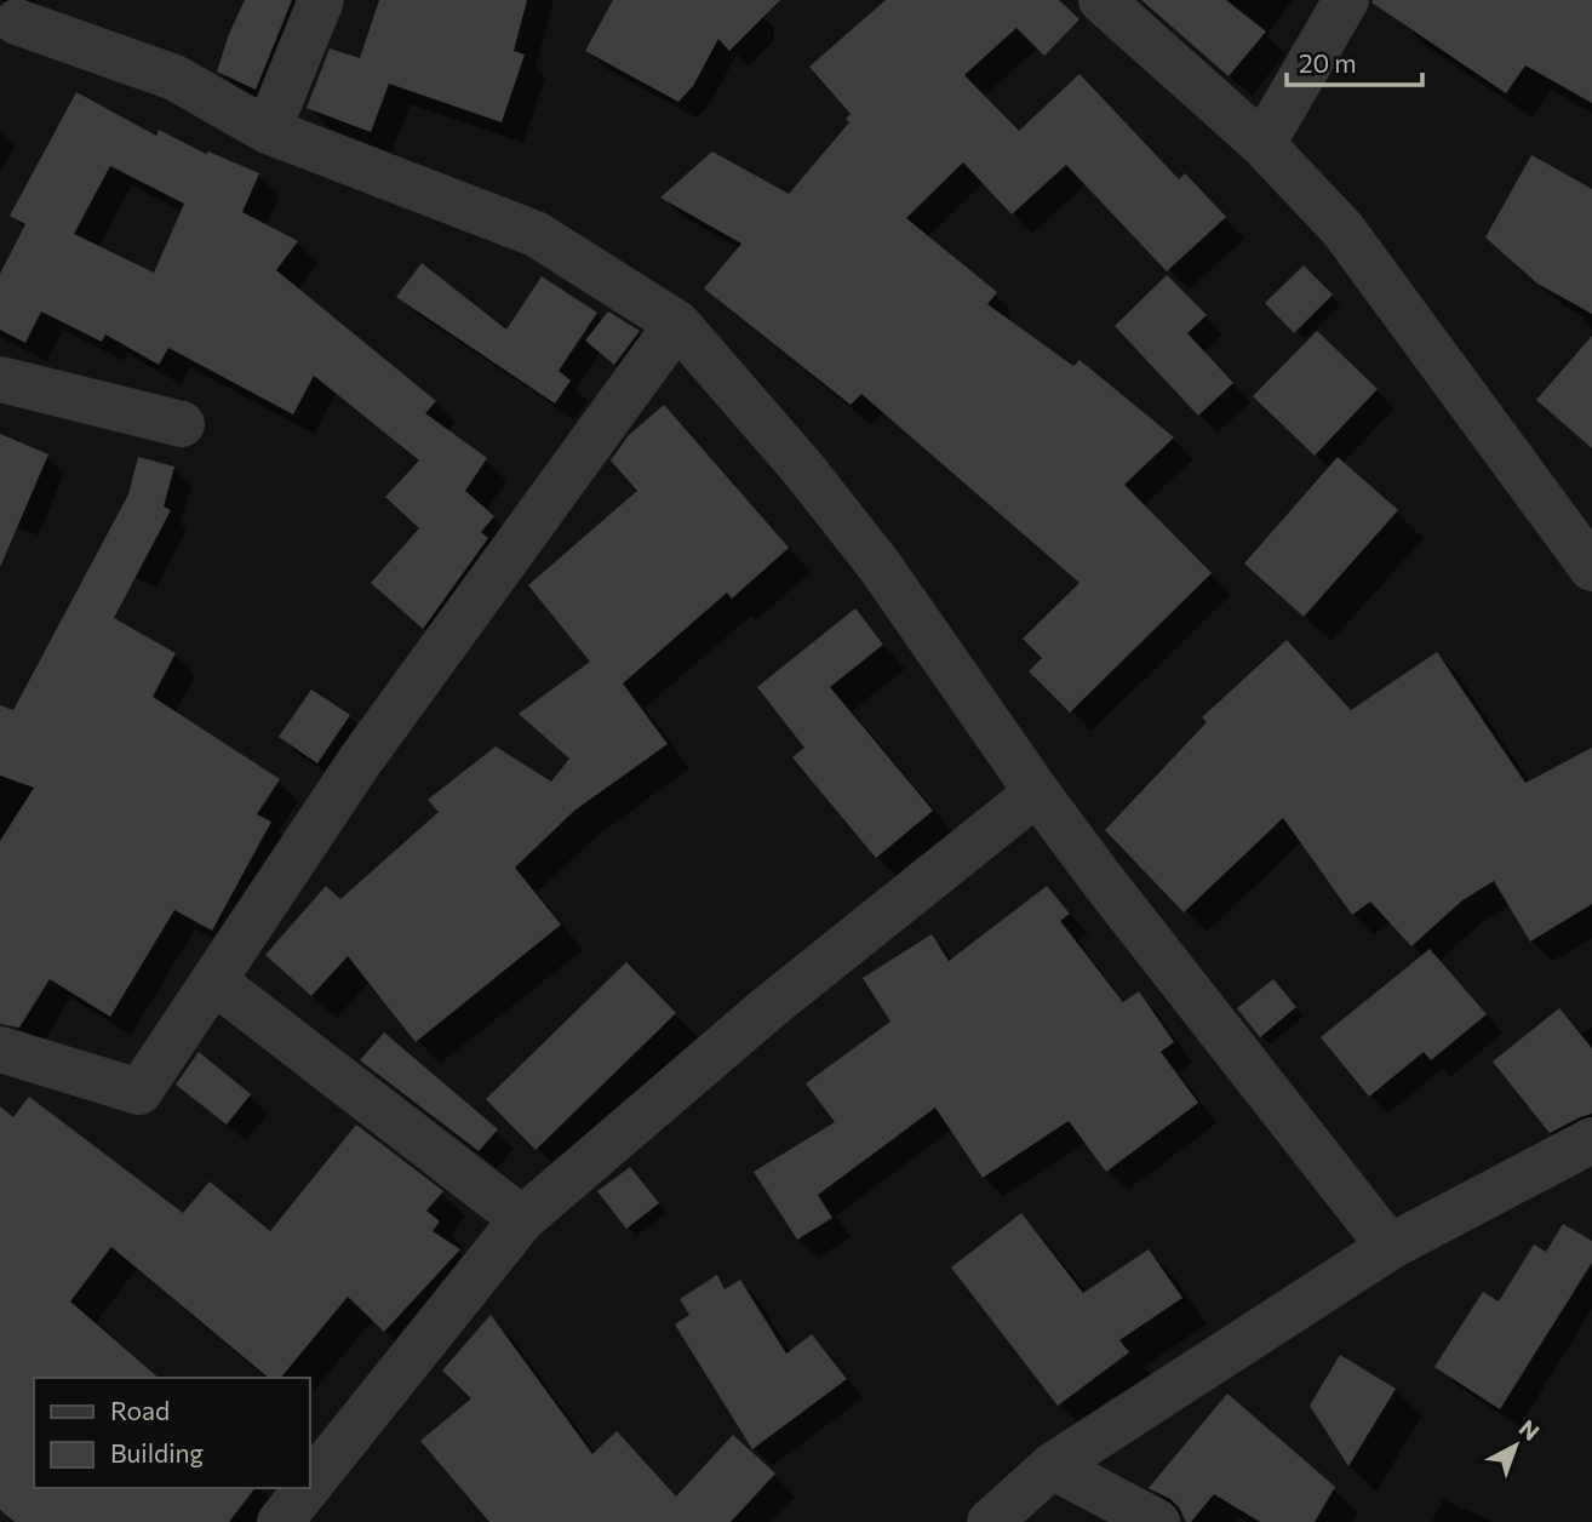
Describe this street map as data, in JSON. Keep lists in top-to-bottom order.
{
  "legend": ["Road", "Building"],
  "scale_bar": "20 m",
  "north": "top right"
}
